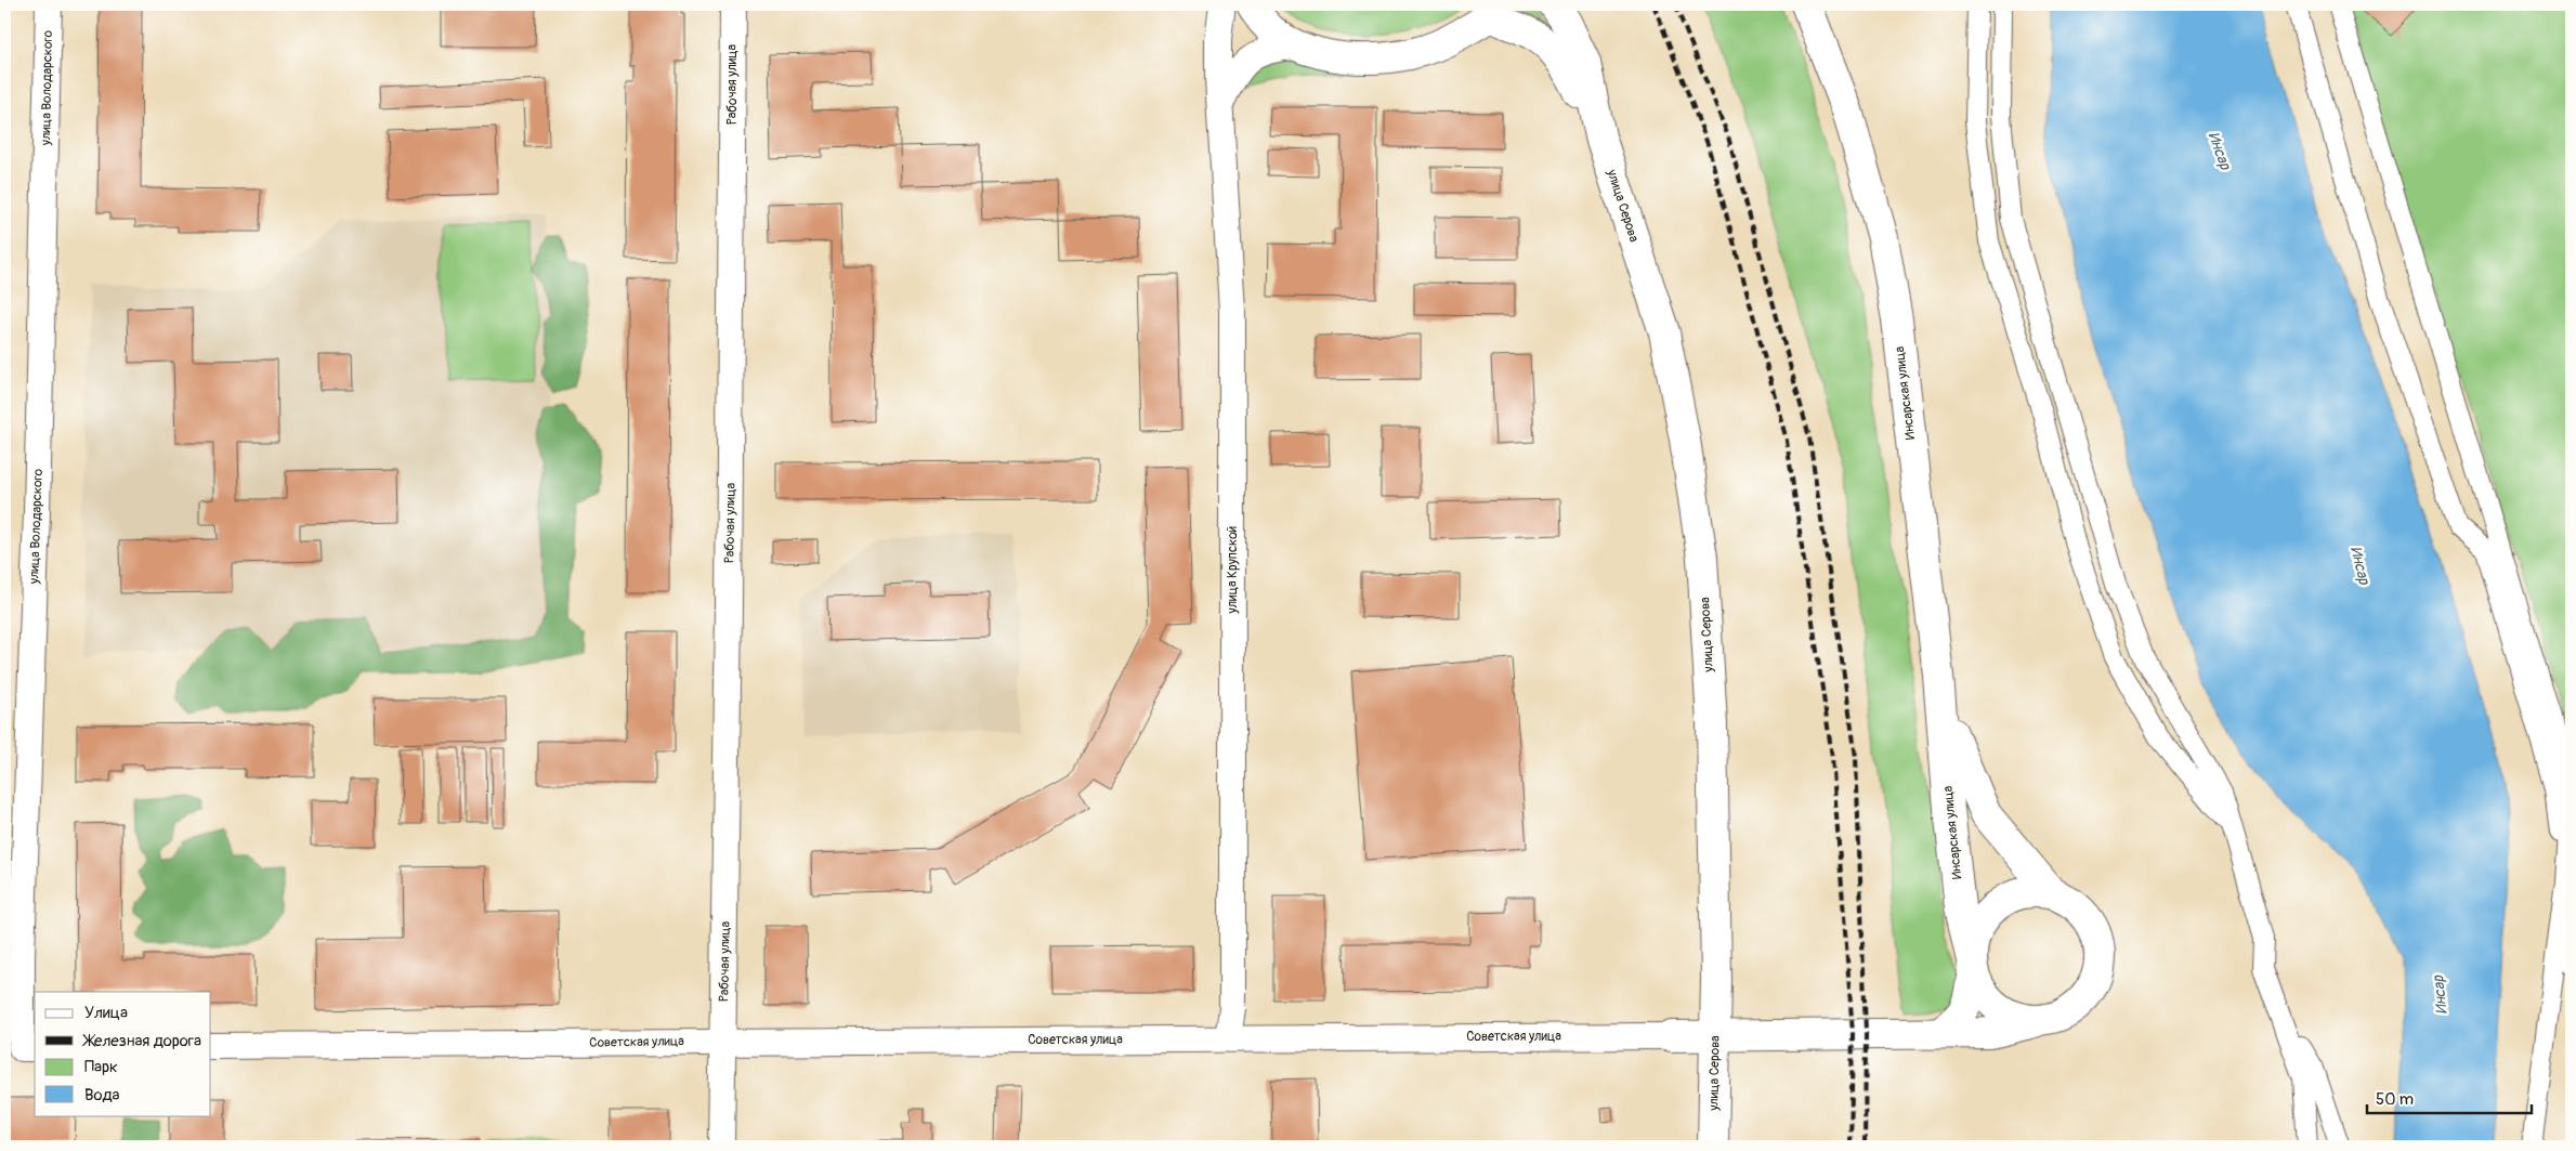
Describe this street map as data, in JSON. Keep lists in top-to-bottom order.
{
  "streets": {
    "street": [
      "Рабочая улица",
      "улица Володарского",
      "улица Серова",
      "Инсарская улица",
      "улица Крупской",
      "Советская улица"
    ]
  },
  "crossings": [
    ["Рабочая улица", "Советская улица"],
    ["улица Серова", "Советская улица"],
    ["Инсарская улица", "Советская улица"],
    ["улица Крупской", "Советская улица"]
  ],
  "water": ["Инсар"],
  "legend": [
    "Улица",
    "Железная дорога",
    "Парк",
    "Вода"
  ],
  "scale_bar": "50 m"
}
